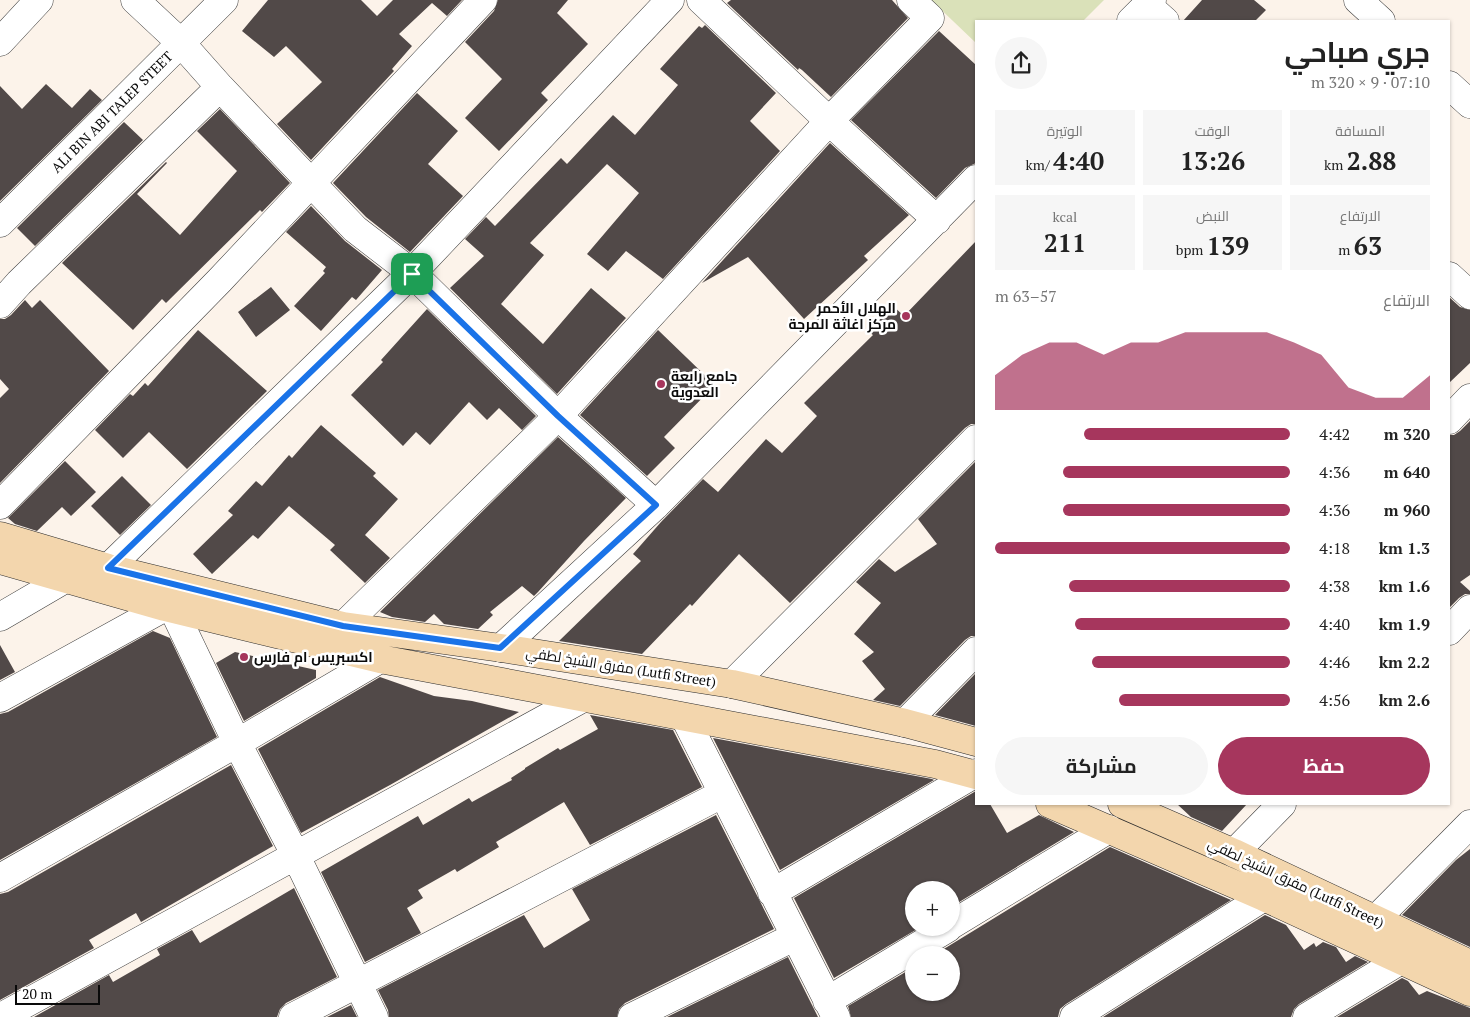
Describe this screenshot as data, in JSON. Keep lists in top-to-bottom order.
{
  "streets": {
    "street": ["ALI BIN ABI TALEP STEET", "مفرق الشيخ لطفي (Lutfi Street)"]
  },
  "places": ["الهلال الأحمر مركز اغاثة المرجة", "جامع رابعة العدوية", "اكسبريس ام فارس"],
  "scale_bar": "20 m",
  "page": {
    "heading": ["جري صباحي", "07:10 · 9 × 320 m"],
    "stats": [
      ["المسافة", "2.88 km"],
      ["الوقت", "13:26"],
      ["الوتيرة", "4:40 /km"],
      ["الارتفاع", "63 m"],
      ["النبض", "139 bpm"],
      ["kcal", "211"]
    ],
    "chart": ["الارتفاع", "57–63 m"],
    "list": [
      {
        "name": "320 m",
        "note": "4:42"
      },
      {
        "name": "640 m",
        "note": "4:36"
      },
      {
        "name": "960 m",
        "note": "4:36"
      },
      {
        "name": "1.3 km",
        "note": "4:18"
      },
      {
        "name": "1.6 km",
        "note": "4:38"
      },
      {
        "name": "1.9 km",
        "note": "4:40"
      },
      {
        "name": "2.2 km",
        "note": "4:46"
      },
      {
        "name": "2.6 km",
        "note": "4:56"
      }
    ],
    "buttons": ["حفظ", "مشاركة"],
    "map_buttons": ["+", "−"],
    "scale": "20 m"
  }
}
